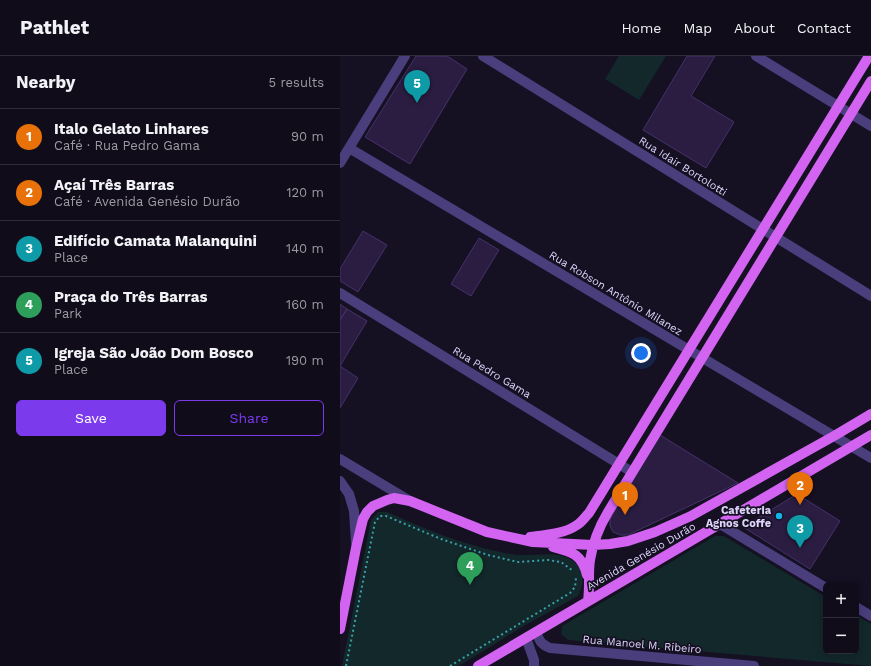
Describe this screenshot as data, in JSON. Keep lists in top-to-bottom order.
{
  "streets": {
    "main road": ["Avenida Genésio Durão"],
    "street": [
      "Rua Idair Bortolotti",
      "Rua Robson Antônio Milanez",
      "Rua Pedro Gama",
      "Rua Manoel M. Ribeiro"
    ]
  },
  "crossings": [
    ["Rua Idair Bortolotti", "Avenida Genésio Durão"],
    ["Rua Robson Antônio Milanez", "Avenida Genésio Durão"],
    ["Rua Pedro Gama", "Avenida Genésio Durão"],
    ["Avenida Genésio Durão", "Rua Manoel M. Ribeiro"]
  ],
  "places": ["Cafeteria Agnos Coffe"],
  "page": {
    "header": "Pathlet",
    "nav": [
      "Home",
      "Map",
      "About",
      "Contact"
    ],
    "heading": ["Nearby", "5 results"],
    "pins": [
      "5",
      "2",
      "1",
      "3",
      "4"
    ],
    "list": [
      {
        "mark": "1",
        "name": "Italo Gelato Linhares",
        "note": "Café · Rua Pedro Gama",
        "value": "90 m"
      },
      {
        "mark": "2",
        "name": "Açaí Três Barras",
        "note": "Café · Avenida Genésio Durão",
        "value": "120 m"
      },
      {
        "mark": "3",
        "name": "Edifício Camata Malanquini",
        "note": "Place",
        "value": "140 m"
      },
      {
        "mark": "4",
        "name": "Praça do Três Barras",
        "note": "Park",
        "value": "160 m"
      },
      {
        "mark": "5",
        "name": "Igreja São João Dom Bosco",
        "note": "Place",
        "value": "190 m"
      }
    ],
    "buttons": ["Save", "Share"],
    "map_buttons": ["+", "−"]
  }
}
